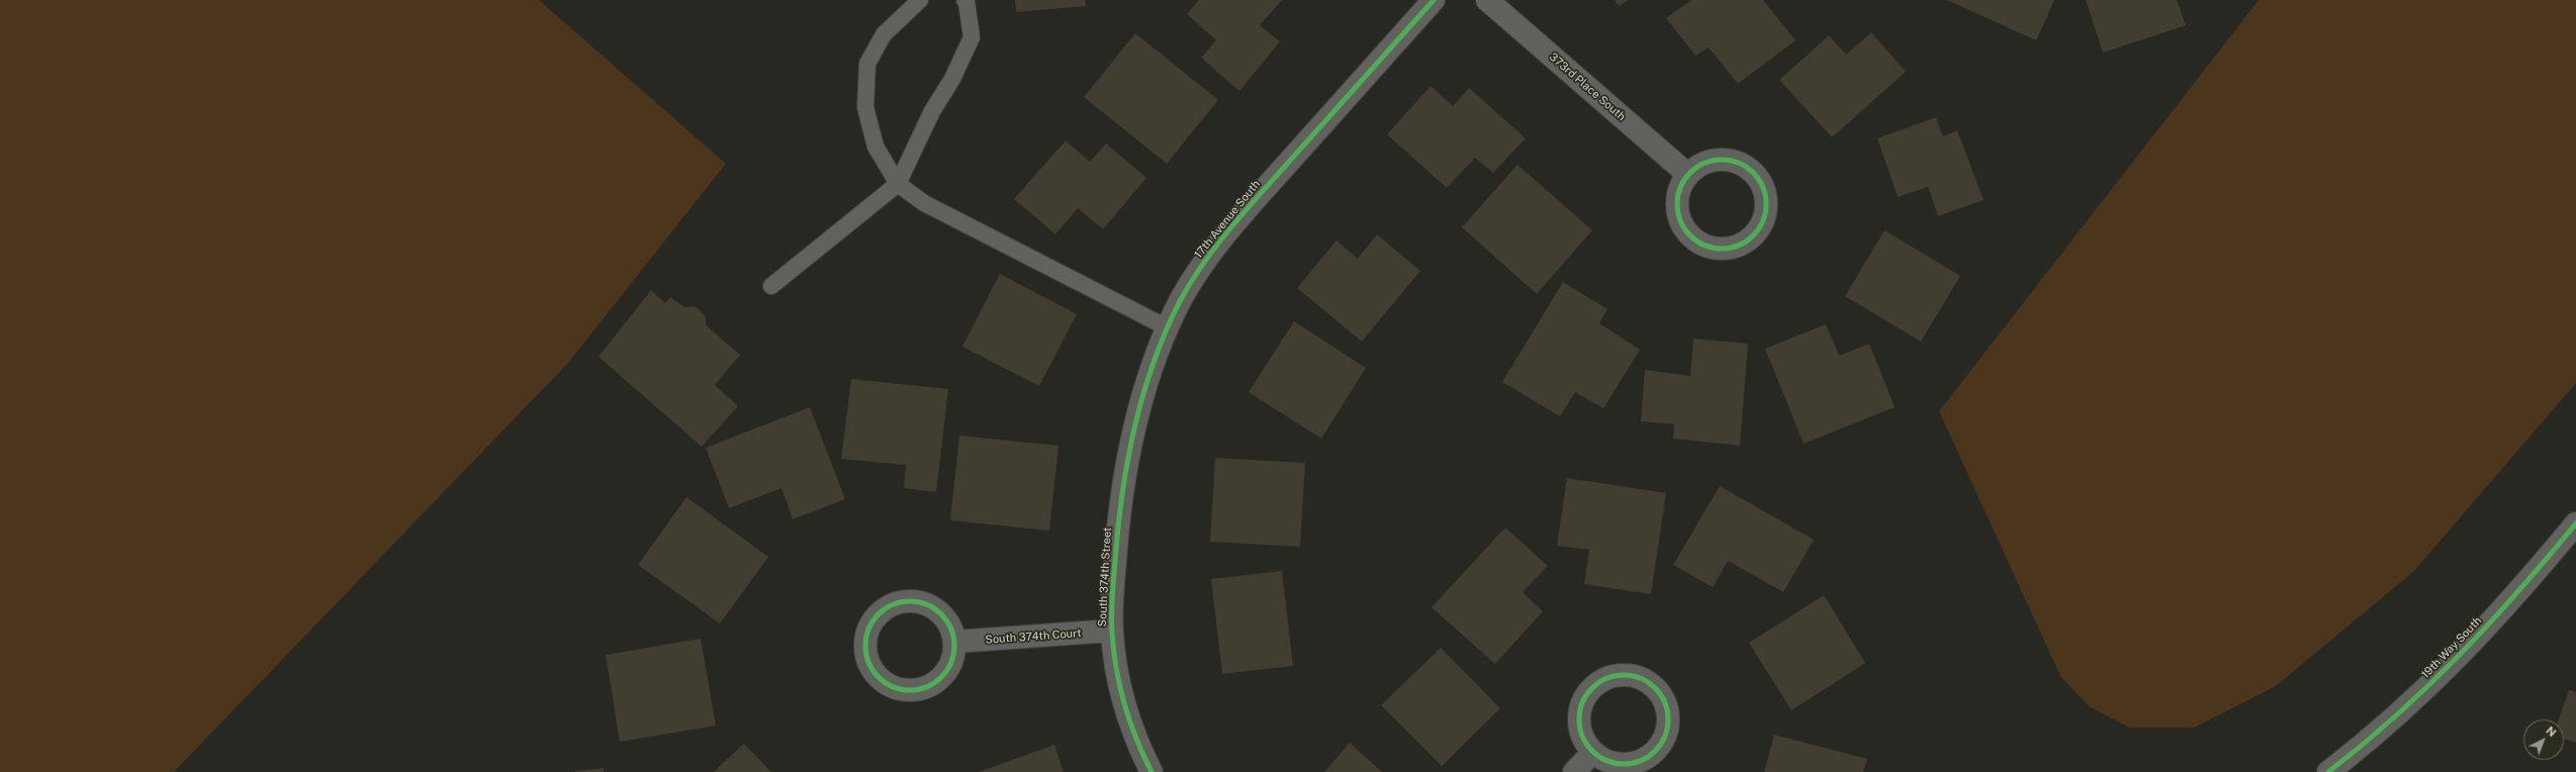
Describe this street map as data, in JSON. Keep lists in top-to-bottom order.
{
  "streets": {
    "street": [
      "373rd Place South",
      "17th Avenue South",
      "South 374th Street",
      "South 374th Court",
      "19th Way South"
    ]
  },
  "crossings": [
    ["17th Avenue South", "South 374th Street"],
    ["South 374th Street", "South 374th Court"]
  ],
  "north": "top right"
}
